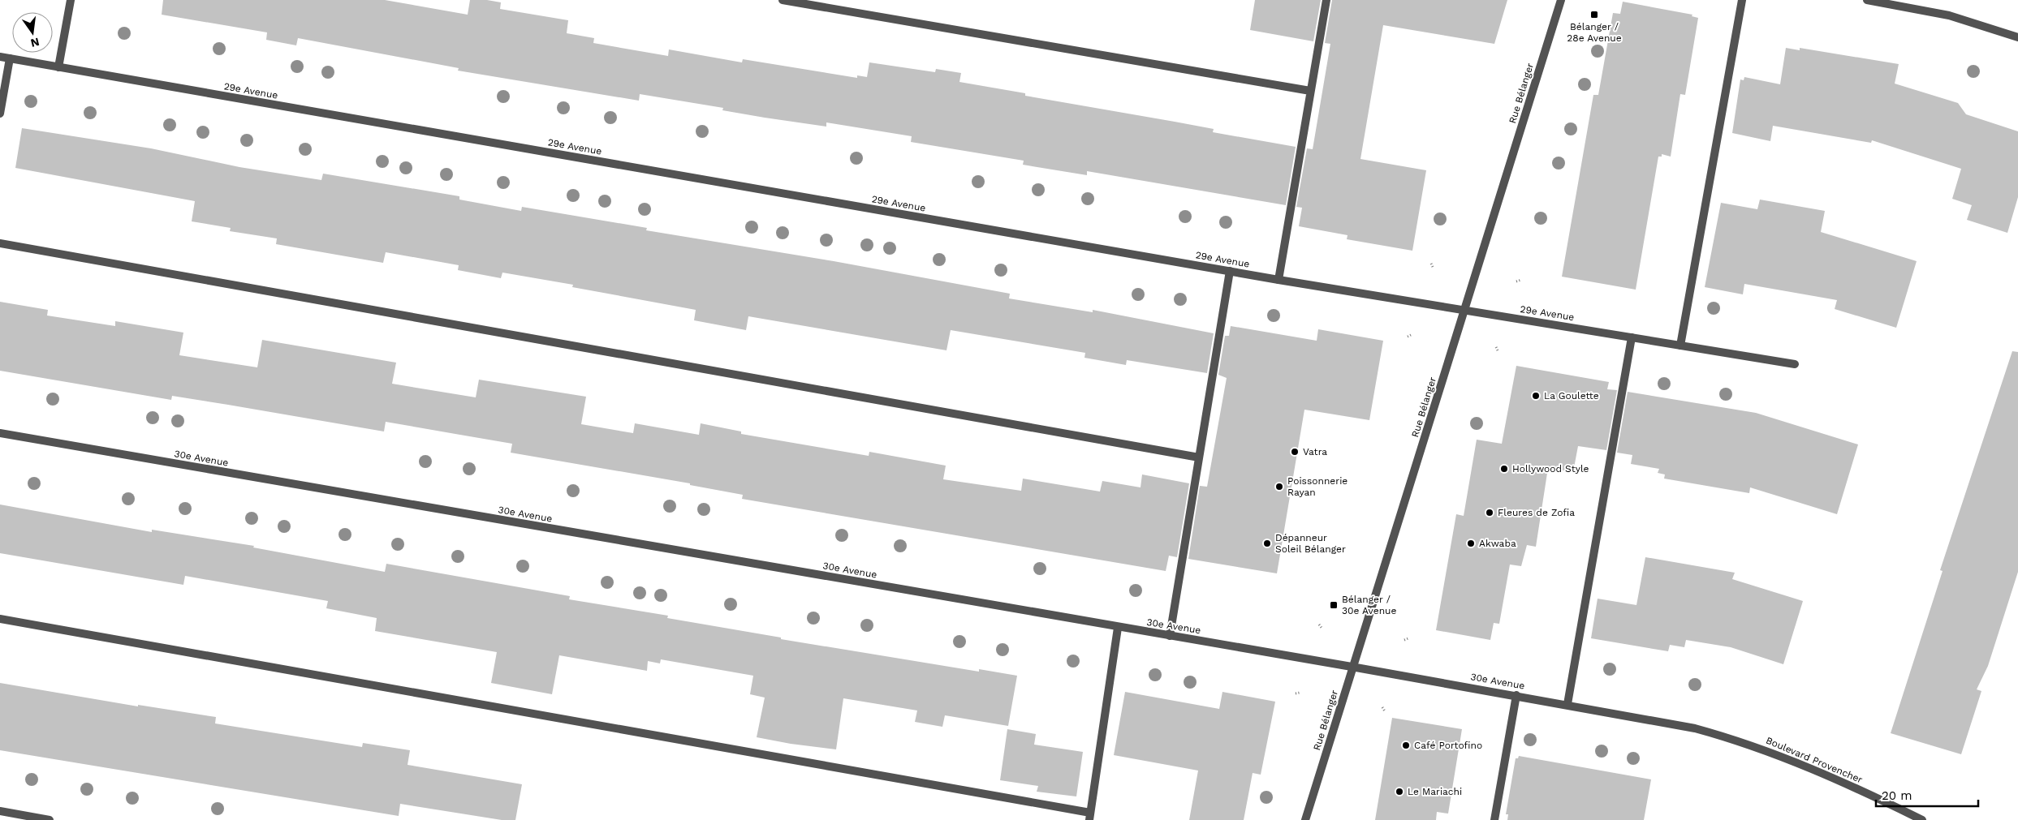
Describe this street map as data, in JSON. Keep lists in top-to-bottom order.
{
  "streets": {
    "street": [
      "29e Avenue",
      "Rue Bélanger",
      "30e Avenue",
      "Boulevard Provencher"
    ]
  },
  "crossings": [
    ["29e Avenue", "Rue Bélanger"],
    ["Rue Bélanger", "30e Avenue"],
    ["30e Avenue", "Boulevard Provencher"]
  ],
  "places": {
    "transit": ["Bélanger / 28e Avenue", "Bélanger / 30e Avenue"],
    "other": [
      "La Goulette",
      "Vatra",
      "Hollywood Style",
      "Poissonnerie Rayan",
      "Fleures de Zofia",
      "Dépanneur Soleil Bélanger",
      "Akwaba",
      "Café Portofino",
      "Le Mariachi"
    ]
  },
  "scale_bar": "20 m",
  "north": "bottom"
}
